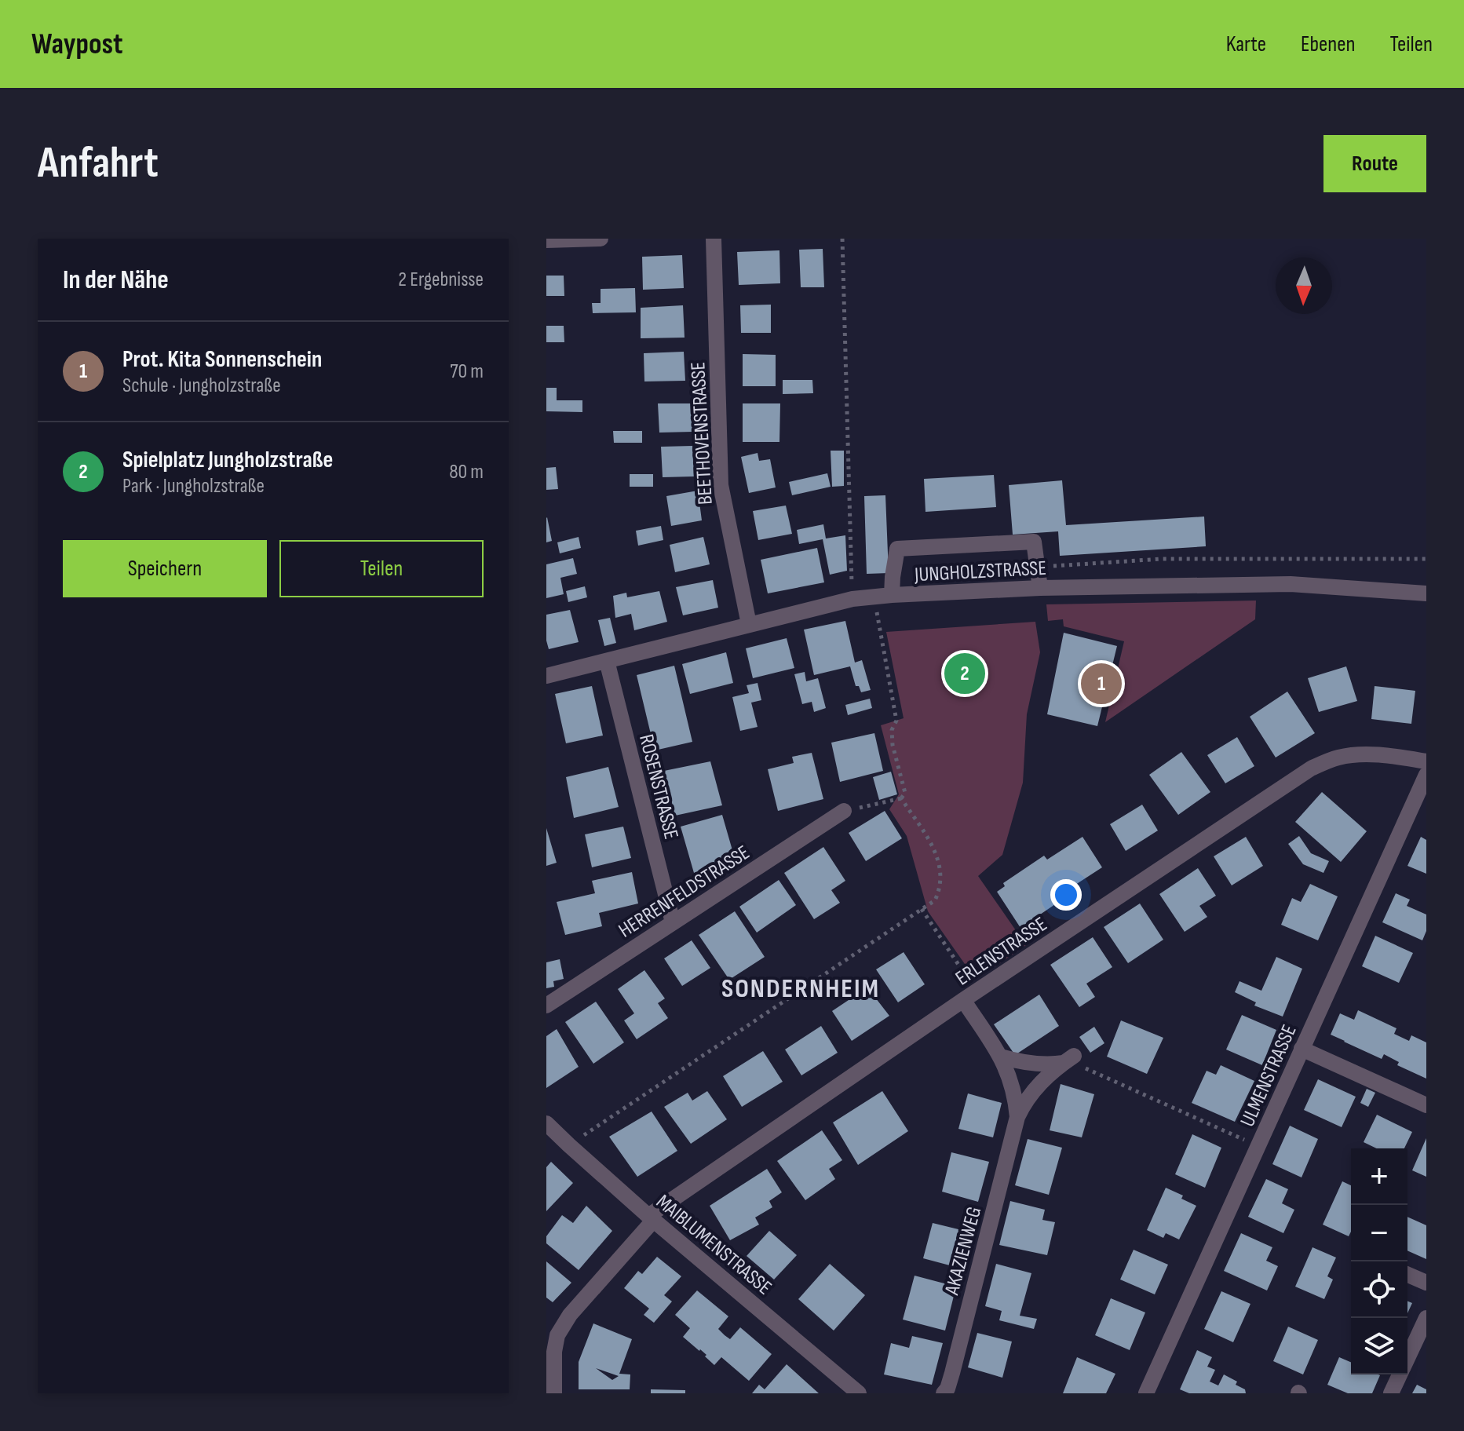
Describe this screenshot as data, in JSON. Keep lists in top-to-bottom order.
{
  "streets": {
    "street": [
      "BEETHOVENSTRASSE",
      "JUNGHOLZSTRASSE",
      "ROSENSTRASSE",
      "HERRENFELDSTRASSE",
      "ERLENSTRASSE",
      "ULMENSTRASSE",
      "MAIBLUMENSTRASSE",
      "AKAZIENWEG"
    ]
  },
  "crossings": [
    ["BEETHOVENSTRASSE", "JUNGHOLZSTRASSE"],
    ["JUNGHOLZSTRASSE", "ROSENSTRASSE"],
    ["ROSENSTRASSE", "HERRENFELDSTRASSE"],
    ["ERLENSTRASSE", "MAIBLUMENSTRASSE"],
    ["ERLENSTRASSE", "AKAZIENWEG"]
  ],
  "districts": ["SONDERNHEIM"],
  "north": "bottom",
  "page": {
    "header": "Waypost",
    "nav": ["Karte", "Ebenen", "Teilen"],
    "buttons": [
      "Route",
      ["Speichern", "Teilen"]
    ],
    "title": "Anfahrt",
    "heading": ["In der Nähe", "2 Ergebnisse"],
    "list": [
      {
        "mark": "1",
        "name": "Prot. Kita Sonnenschein",
        "note": "Schule · Jungholzstraße",
        "value": "70 m"
      },
      {
        "mark": "2",
        "name": "Spielplatz Jungholzstraße",
        "note": "Park · Jungholzstraße",
        "value": "80 m"
      }
    ],
    "pins": ["2", "1"],
    "map_buttons": ["+", "−"]
  }
}
